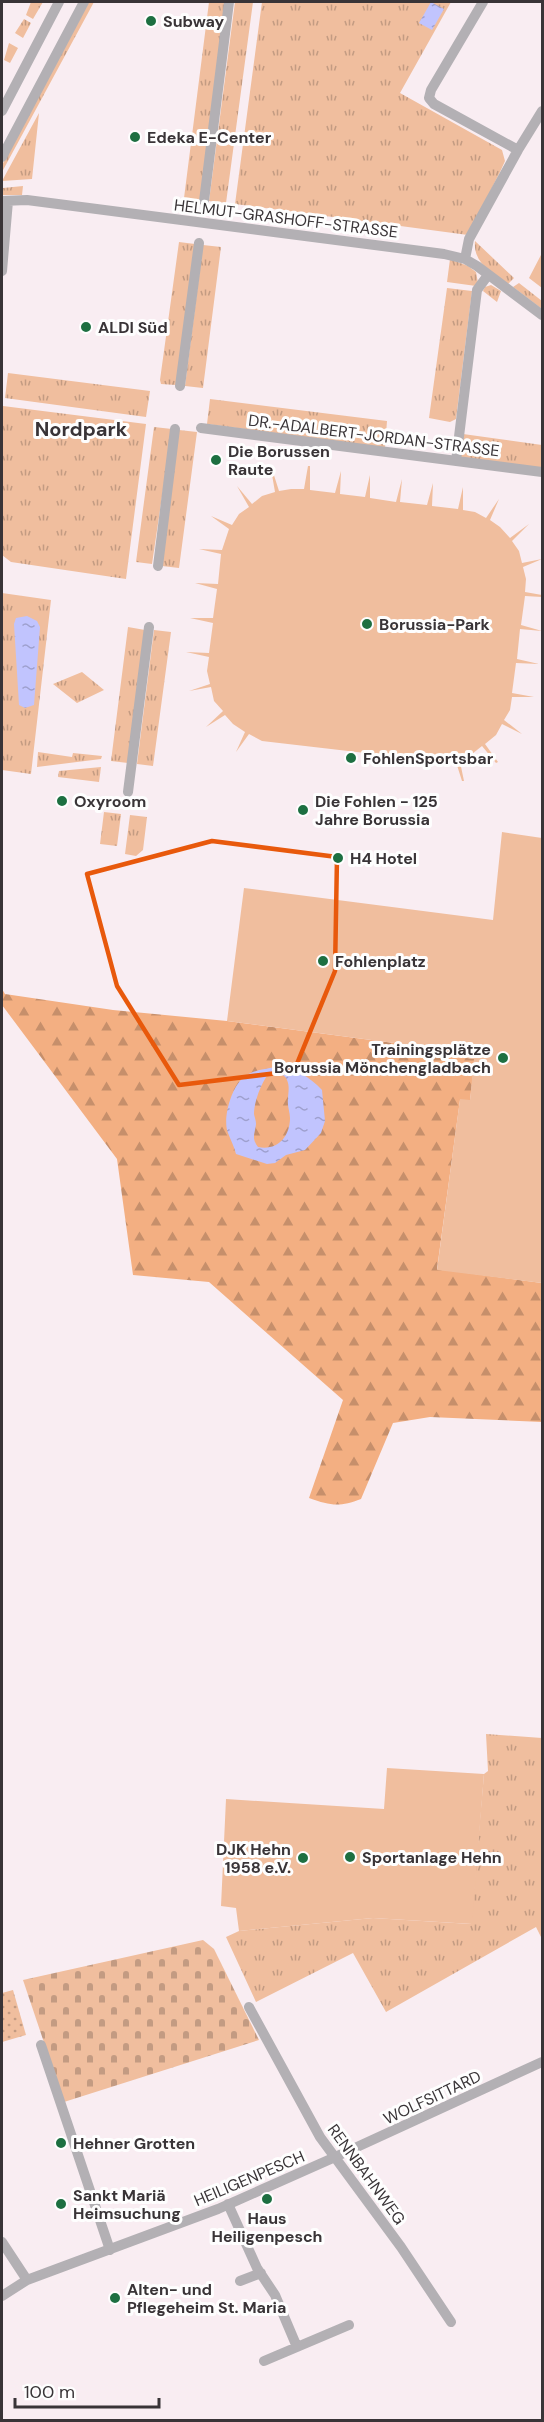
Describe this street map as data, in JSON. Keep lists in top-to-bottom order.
{
  "streets": {
    "street": [
      "HELMUT-GRASHOFF-STRASSE",
      "DR.-ADALBERT-JORDAN-STRASSE",
      "WOLFSITTARD",
      "RENNBAHNWEG",
      "HEILIGENPESCH"
    ]
  },
  "crossings": [
    ["WOLFSITTARD", "RENNBAHNWEG"],
    ["WOLFSITTARD", "HEILIGENPESCH"],
    ["RENNBAHNWEG", "HEILIGENPESCH"]
  ],
  "districts": ["Nordpark"],
  "places": [
    "Subway",
    "Edeka E-Center",
    "ALDI Süd",
    "Die Borussen Raute",
    "Borussia-Park",
    "FohlenSportsbar",
    "Oxyroom",
    "Die Fohlen - 125 Jahre Borussia",
    "H4 Hotel",
    "Fohlenplatz",
    "Trainingsplätze Borussia Mönchengladbach",
    "Sportanlage Hehn",
    "DJK Hehn 1958 e.V.",
    "Hehner Grotten",
    "Haus Heiligenpesch",
    "Sankt Mariä Heimsuchung",
    "Alten- und Pflegeheim St. Maria"
  ],
  "scale_bar": "100 m"
}
